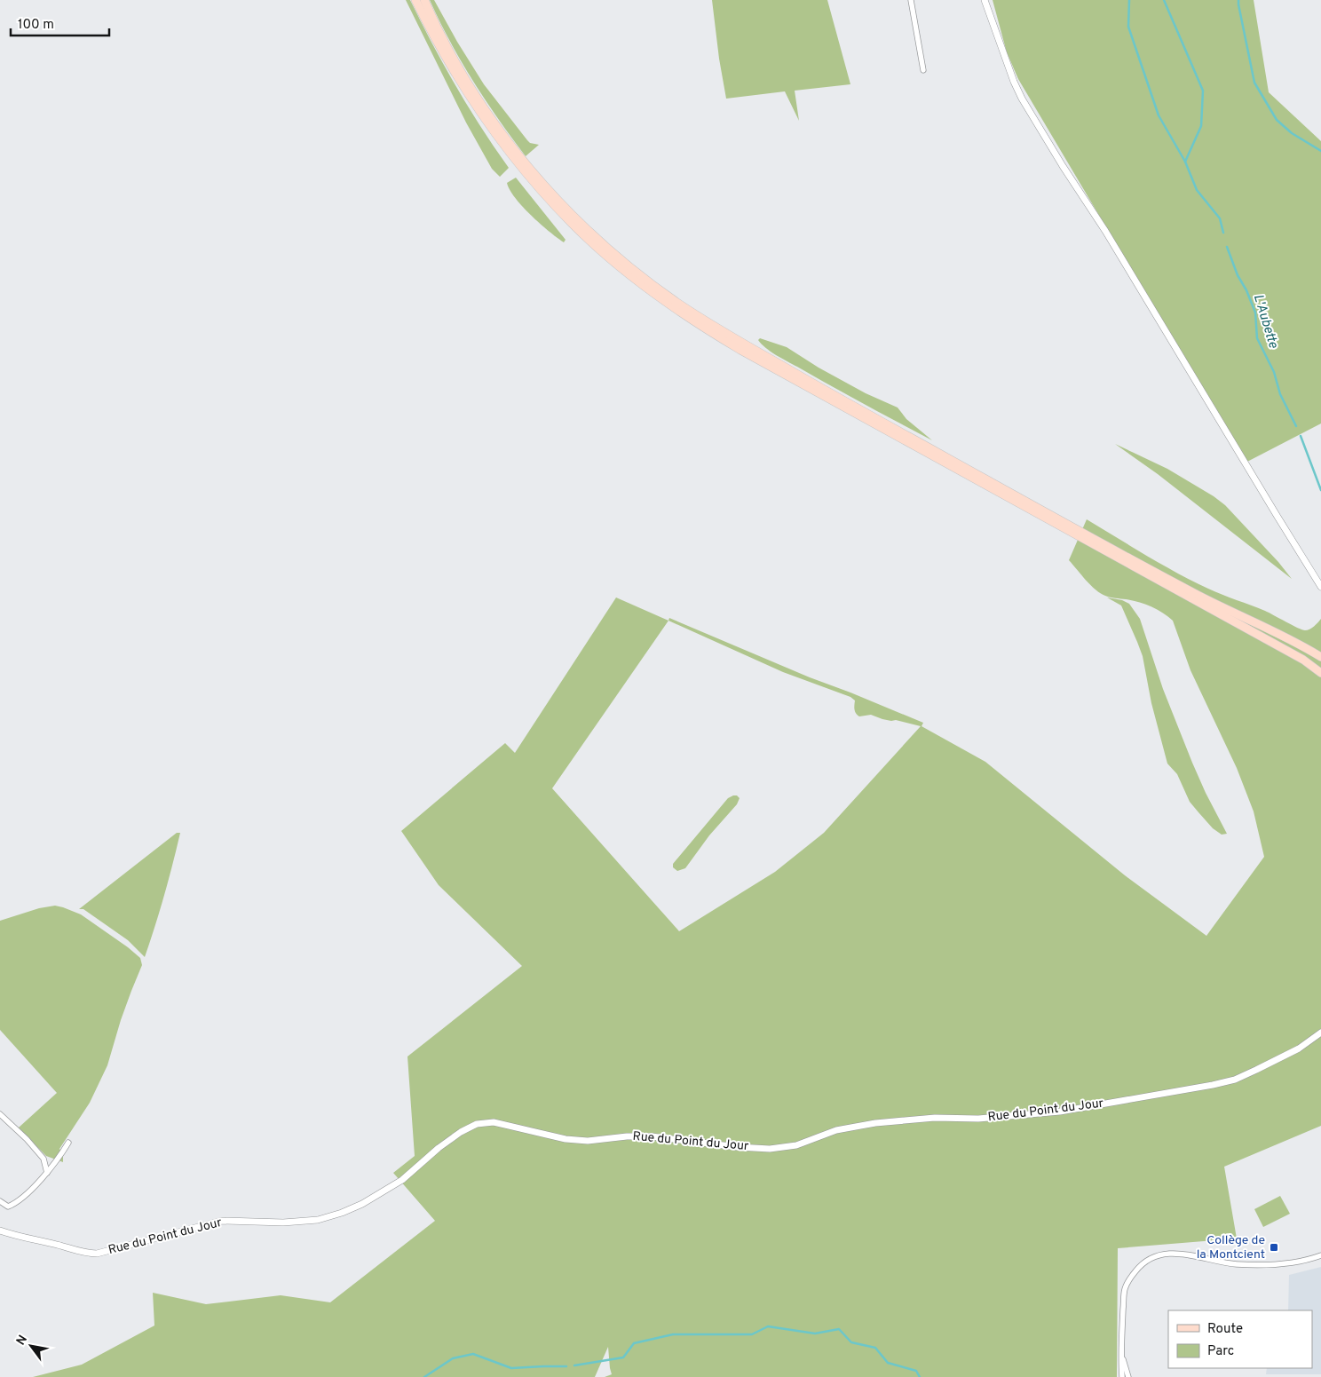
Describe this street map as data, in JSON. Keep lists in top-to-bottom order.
{
  "streets": {
    "street": ["Rue du Point du Jour"]
  },
  "water": ["L'Aubette"],
  "places": {
    "transit": ["Collège de la Montcient"]
  },
  "legend": ["Route", "Parc"],
  "scale_bar": "100 m",
  "north": "top left"
}
